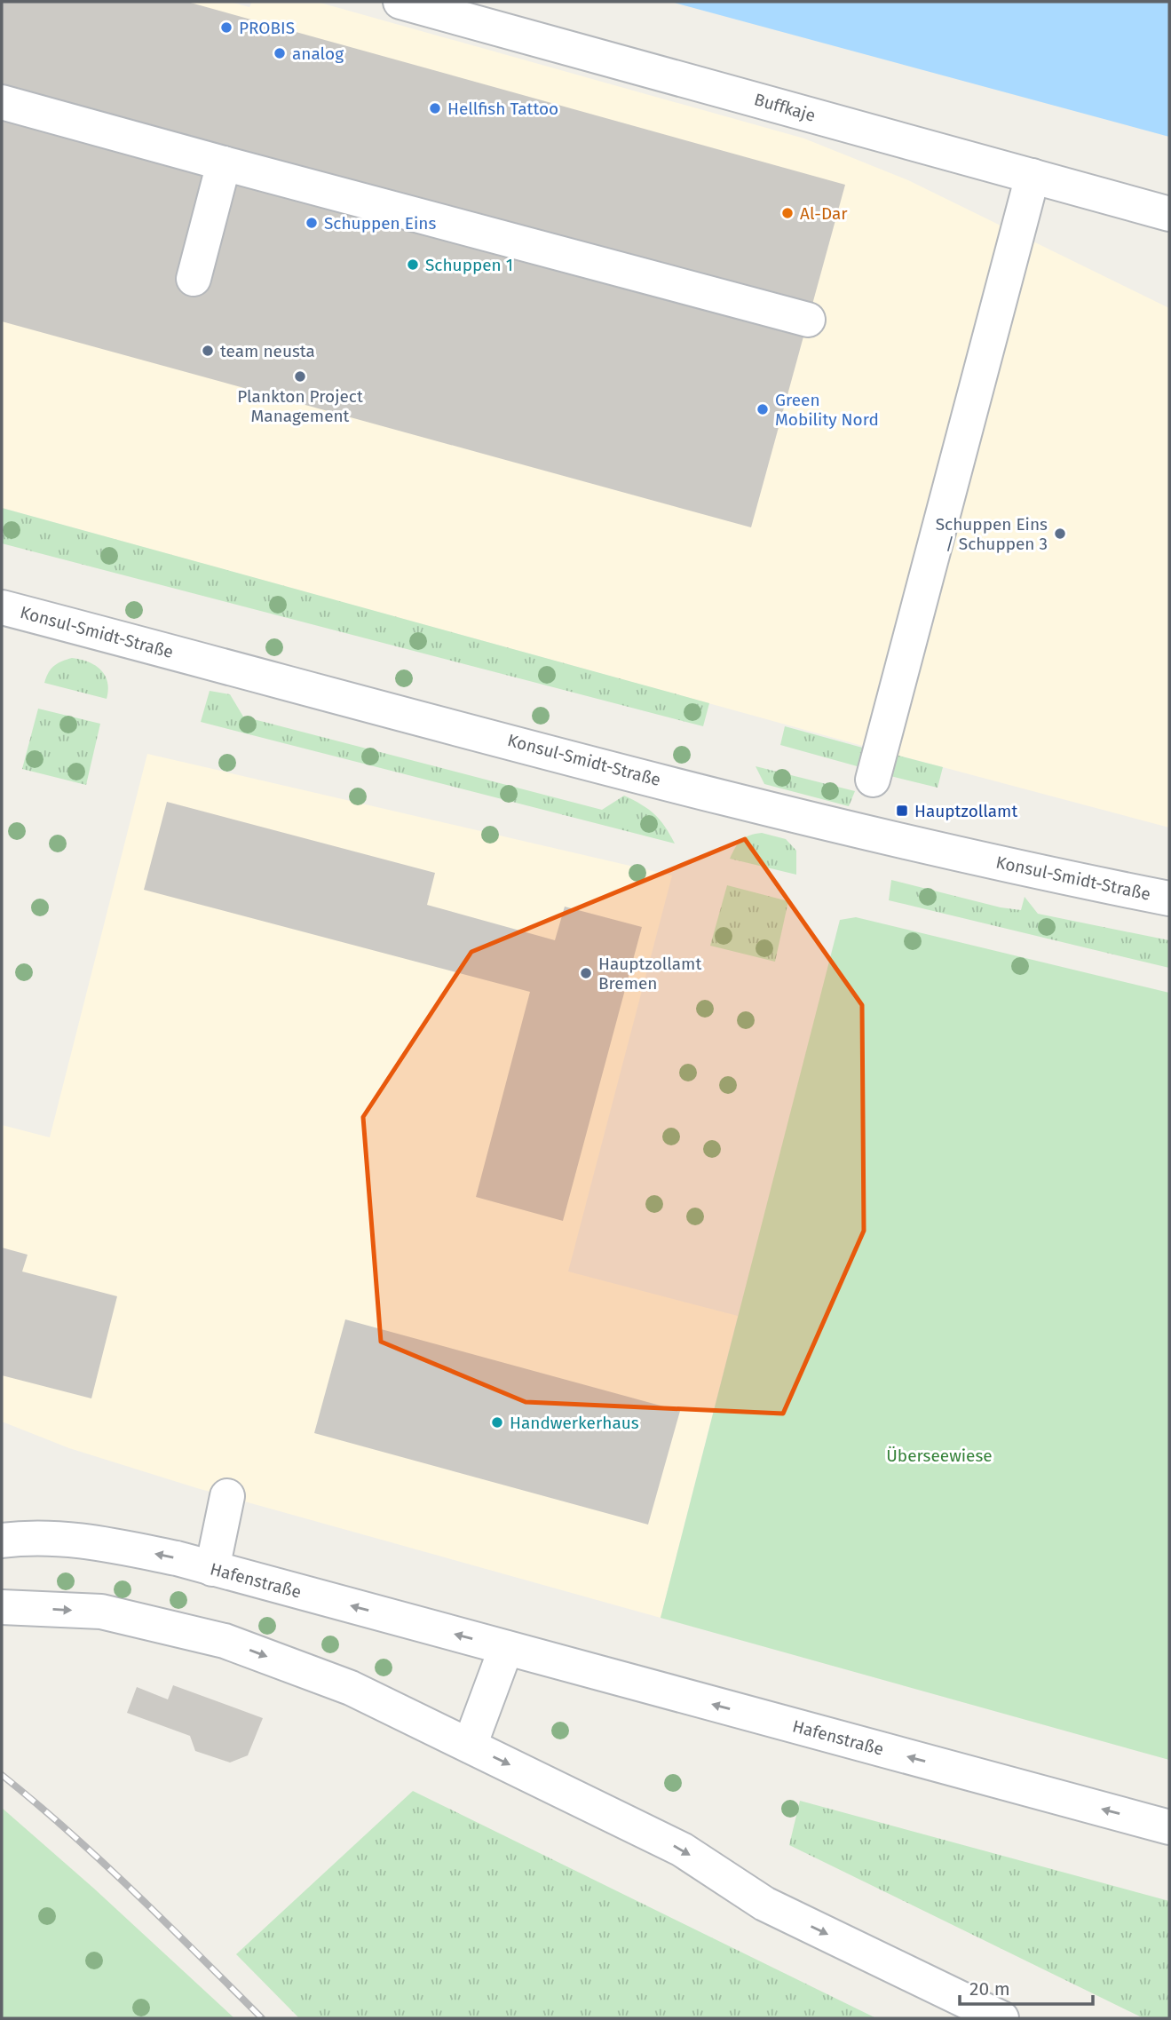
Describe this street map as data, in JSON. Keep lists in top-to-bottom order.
{
  "streets": {
    "street": ["Buffkaje", "Konsul-Smidt-Straße", "Hafenstraße"]
  },
  "parks": ["Überseewiese"],
  "places": {
    "other": [
      "PROBIS",
      "analog",
      "Hellfish Tattoo",
      "Al-Dar",
      "Schuppen Eins",
      "Schuppen 1",
      "team neusta",
      "Plankton Project Management",
      "Green Mobility Nord",
      "Schuppen Eins / Schuppen 3",
      "Hauptzollamt Bremen",
      "Handwerkerhaus"
    ],
    "transit": ["Hauptzollamt"]
  },
  "scale_bar": "20 m"
}
